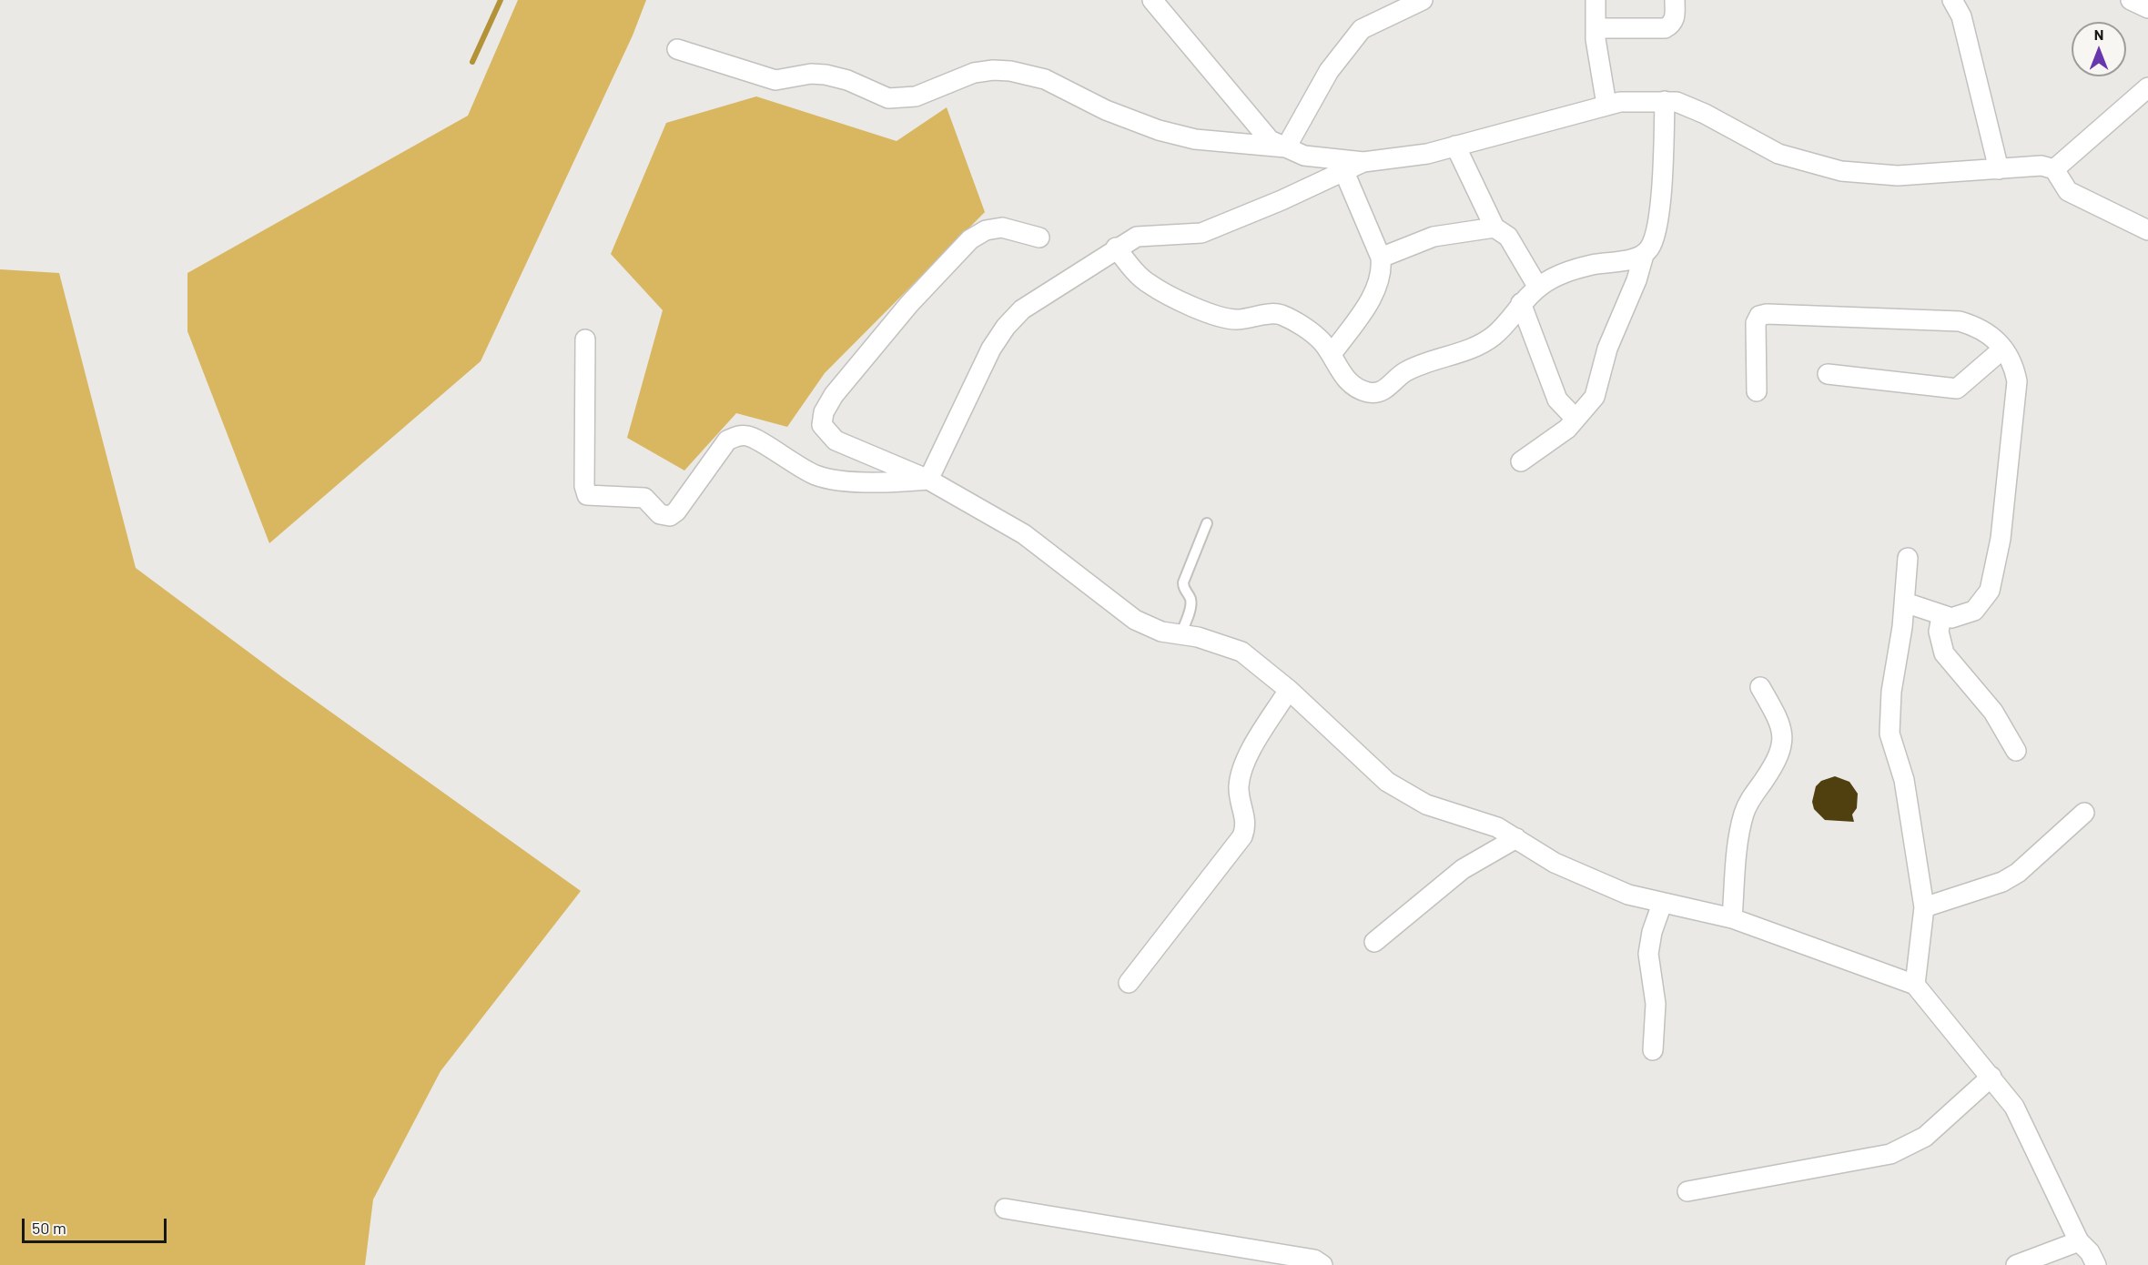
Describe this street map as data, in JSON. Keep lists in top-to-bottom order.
{
  "scale_bar": "50 m",
  "north": "top"
}
